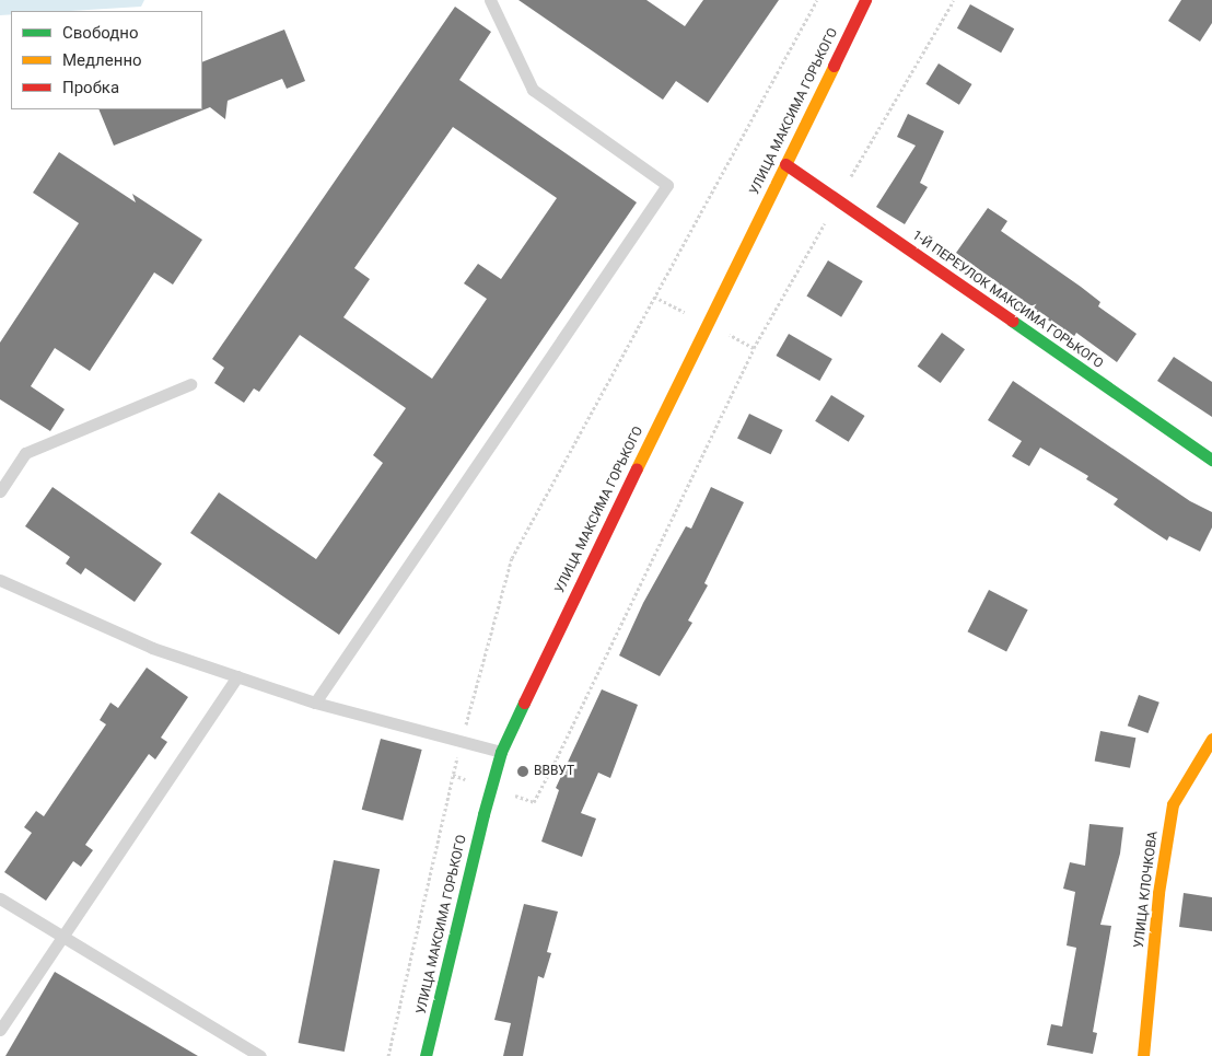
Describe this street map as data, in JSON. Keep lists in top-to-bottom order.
{
  "streets": {
    "main road": ["УЛИЦА МАКСИМА ГОРЬКОГО", "1-Й ПЕРЕУЛОК МАКСИМА ГОРЬКОГО", "УЛИЦА КЛОЧКОВА"]
  },
  "crossings": [
    ["УЛИЦА МАКСИМА ГОРЬКОГО", "1-Й ПЕРЕУЛОК МАКСИМА ГОРЬКОГО"]
  ],
  "places": ["ВВВУТ"],
  "legend": ["Свободно", "Медленно", "Пробка"]
}
